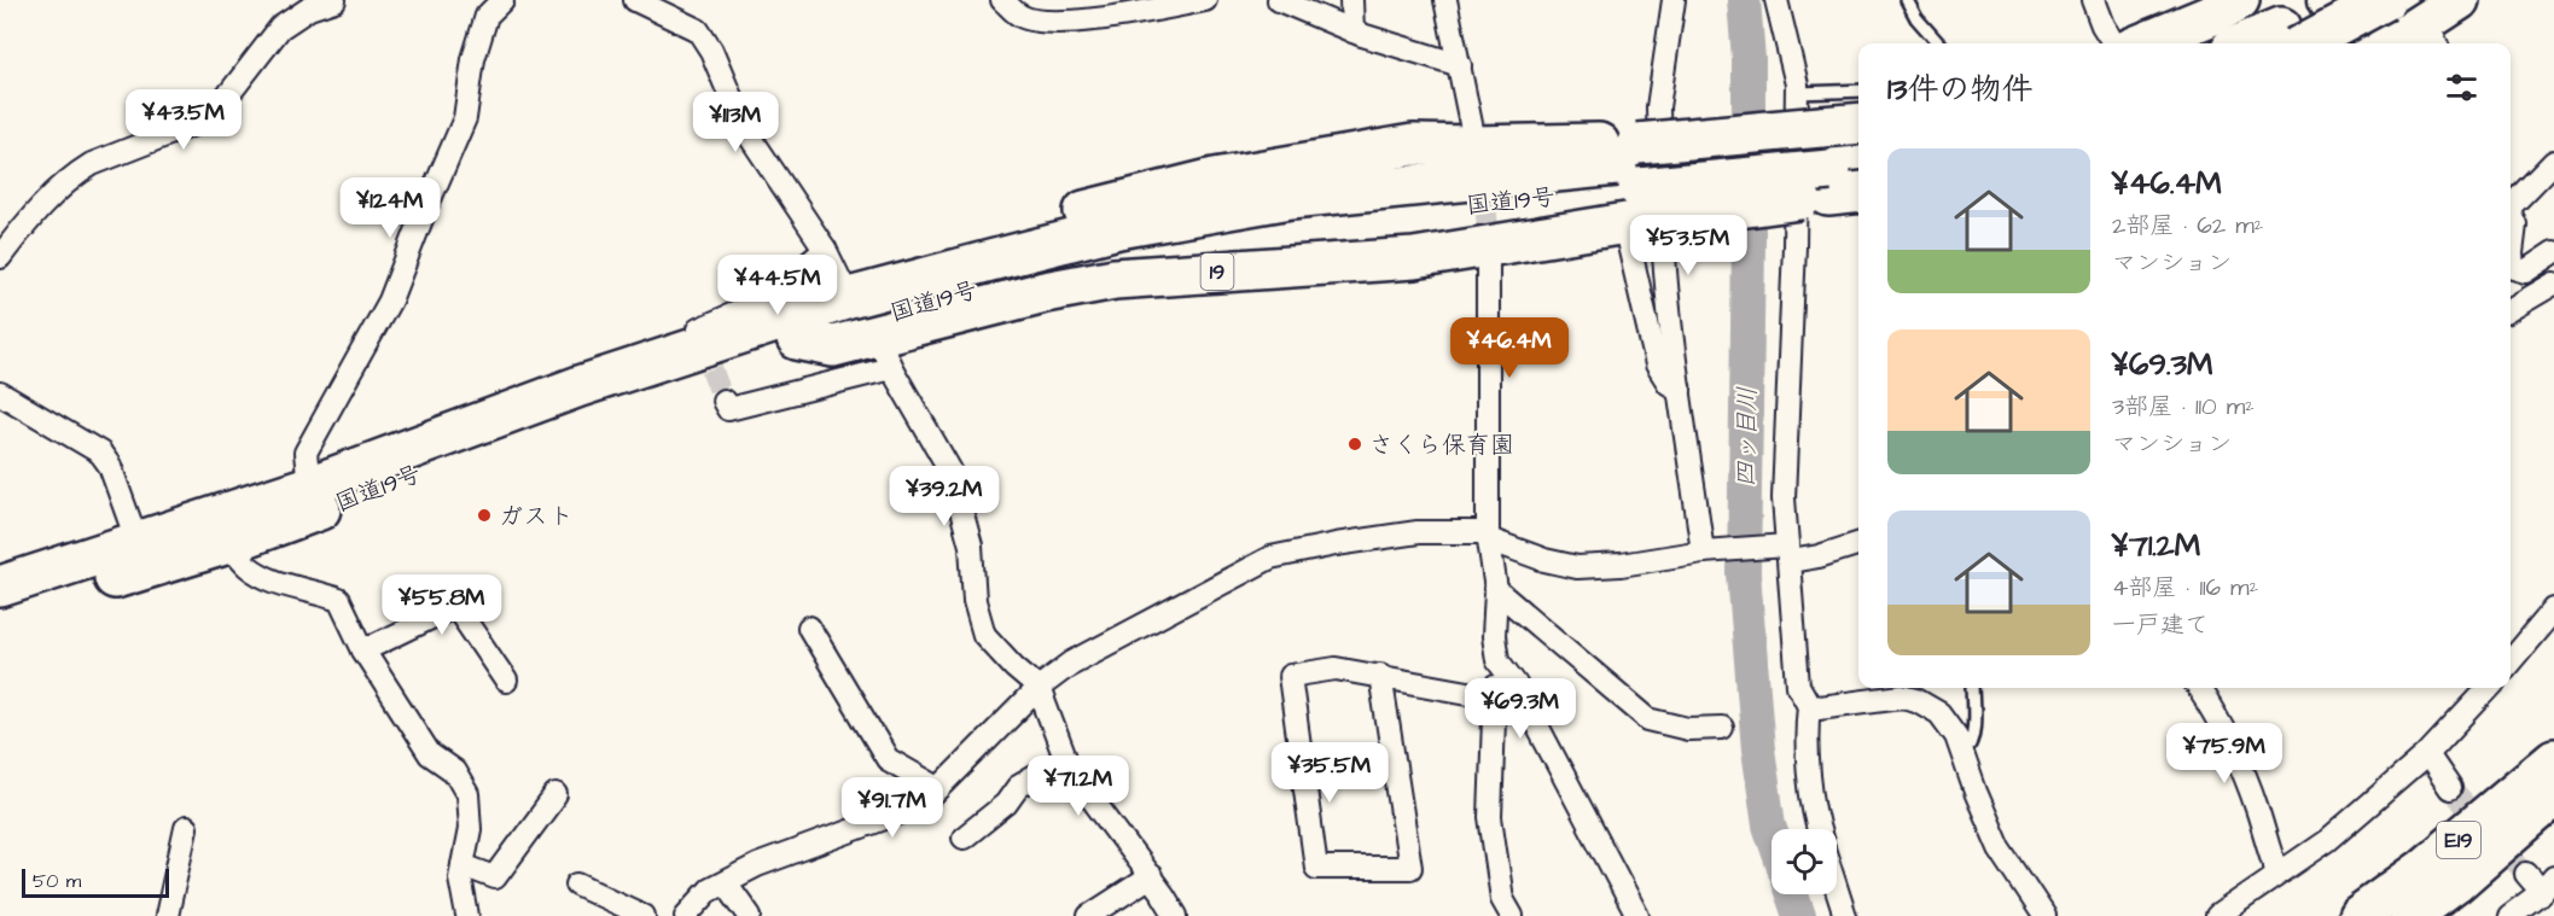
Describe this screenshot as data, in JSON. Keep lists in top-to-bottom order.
{
  "streets": {
    "highway": ["国道19号", "19", "E19"]
  },
  "crossings": [
    ["国道19号", "19"]
  ],
  "water": ["四ッ目川"],
  "places": ["さくら保育園", "ガスト"],
  "scale_bar": "50 m",
  "page": {
    "heading": "13件の物件",
    "price": [
      "¥43.5M",
      "¥113M",
      "¥124M",
      "¥53.5M",
      "¥44.5M",
      "¥46.4M",
      "¥39.2M",
      "¥55.8M",
      "¥69.3M",
      "¥75.9M",
      "¥35.5M",
      "¥71.2M",
      "¥91.7M"
    ],
    "list": [
      {
        "name": "¥46.4M",
        "note": "2部屋 · 62 m² · マンション"
      },
      {
        "name": "¥69.3M",
        "note": "3部屋 · 110 m² · マンション"
      },
      {
        "name": "¥71.2M",
        "note": "4部屋 · 116 m² · 一戸建て"
      }
    ],
    "scale": "50 m"
  }
}
